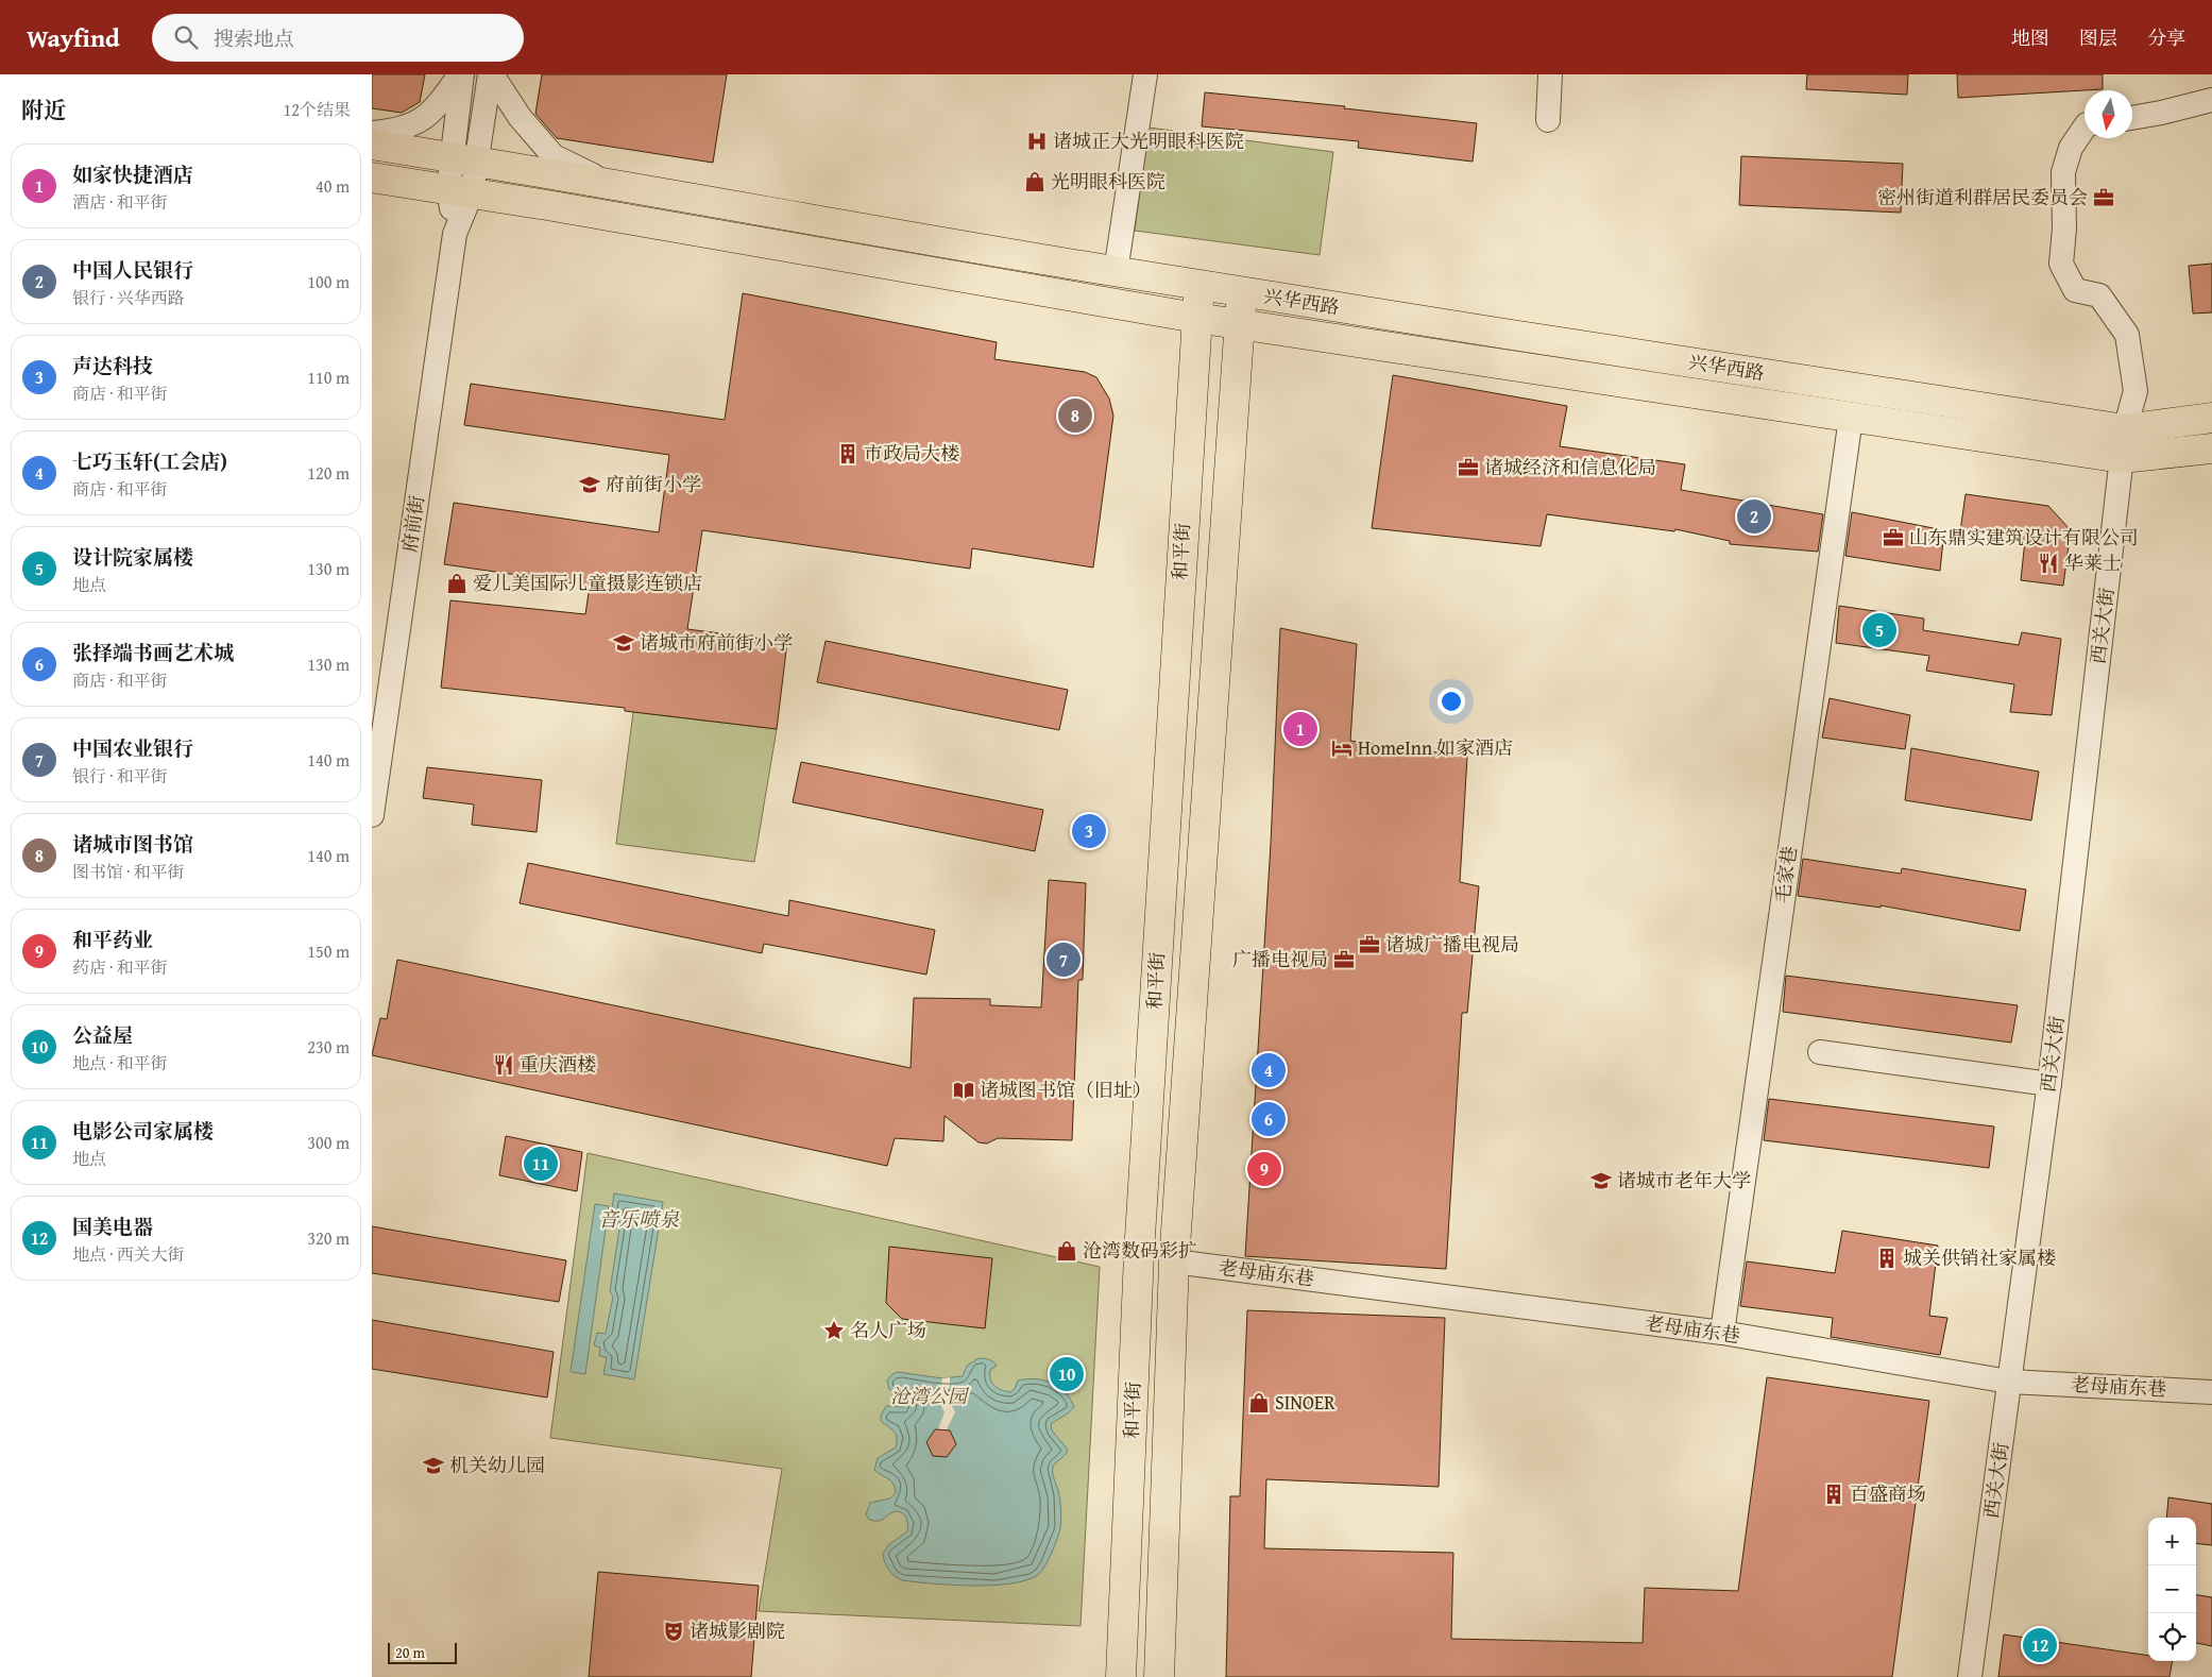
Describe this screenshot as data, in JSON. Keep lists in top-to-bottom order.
{
  "streets": {
    "main road": ["兴华西路", "和平街"],
    "street": [
      "府前街",
      "西关大街",
      "毛家巷",
      "老母庙东巷"
    ]
  },
  "crossings": [
    ["兴华西路", "府前街"],
    ["兴华西路", "和平街"],
    ["兴华西路", "西关大街"],
    ["和平街", "老母庙东巷"],
    ["西关大街", "老母庙东巷"],
    ["毛家巷", "老母庙东巷"]
  ],
  "water": ["音乐喷泉"],
  "parks": ["沧湾公园"],
  "places": {
    "hospital": ["诸城正大光明眼科医院"],
    "shop": [
      "光明眼科医院",
      "爱儿美国际儿童摄影连锁店",
      "沧湾数码彩扩",
      "SINOER"
    ],
    "office": [
      "密州街道利群居民委员会",
      "诸城经济和信息化局",
      "山东鼎实建筑设计有限公司",
      "诸城广播电视局",
      "广播电视局"
    ],
    "building": ["市政局大楼", "城关供销社家属楼", "百盛商场"],
    "school or university": [
      "府前街小学",
      "诸城市府前街小学",
      "诸城市老年大学",
      "机关幼儿园"
    ],
    "restaurant": ["华莱士", "重庆酒楼"],
    "hotel": ["HomeInn 如家酒店"],
    "library": ["诸城图书馆（旧址）"],
    "place": ["名人广场"],
    "theatre": ["诸城影剧院"]
  },
  "scale_bar": "20 m",
  "north": "bottom",
  "page": {
    "header": "Wayfind",
    "search": "搜索地点",
    "nav": ["地图", "图层", "分享"],
    "heading": ["附近", "12个结果"],
    "list": [
      {
        "mark": "1",
        "name": "如家快捷酒店",
        "note": "酒店 · 和平街",
        "value": "40 m"
      },
      {
        "mark": "2",
        "name": "中国人民银行",
        "note": "银行 · 兴华西路",
        "value": "100 m"
      },
      {
        "mark": "3",
        "name": "声达科技",
        "note": "商店 · 和平街",
        "value": "110 m"
      },
      {
        "mark": "4",
        "name": "七巧玉轩(工会店)",
        "note": "商店 · 和平街",
        "value": "120 m"
      },
      {
        "mark": "5",
        "name": "设计院家属楼",
        "note": "地点",
        "value": "130 m"
      },
      {
        "mark": "6",
        "name": "张择端书画艺术城",
        "note": "商店 · 和平街",
        "value": "130 m"
      },
      {
        "mark": "7",
        "name": "中国农业银行",
        "note": "银行 · 和平街",
        "value": "140 m"
      },
      {
        "mark": "8",
        "name": "诸城市图书馆",
        "note": "图书馆 · 和平街",
        "value": "140 m"
      },
      {
        "mark": "9",
        "name": "和平药业",
        "note": "药店 · 和平街",
        "value": "150 m"
      },
      {
        "mark": "10",
        "name": "公益屋",
        "note": "地点 · 和平街",
        "value": "230 m"
      },
      {
        "mark": "11",
        "name": "电影公司家属楼",
        "note": "地点",
        "value": "300 m"
      },
      {
        "mark": "12",
        "name": "国美电器",
        "note": "地点 · 西关大街",
        "value": "320 m"
      }
    ],
    "pins": [
      "8",
      "2",
      "5",
      "1",
      "3",
      "7",
      "4",
      "6",
      "11",
      "9",
      "10",
      "12"
    ],
    "map_buttons": ["+", "−"],
    "scale": "20 m"
  }
}
